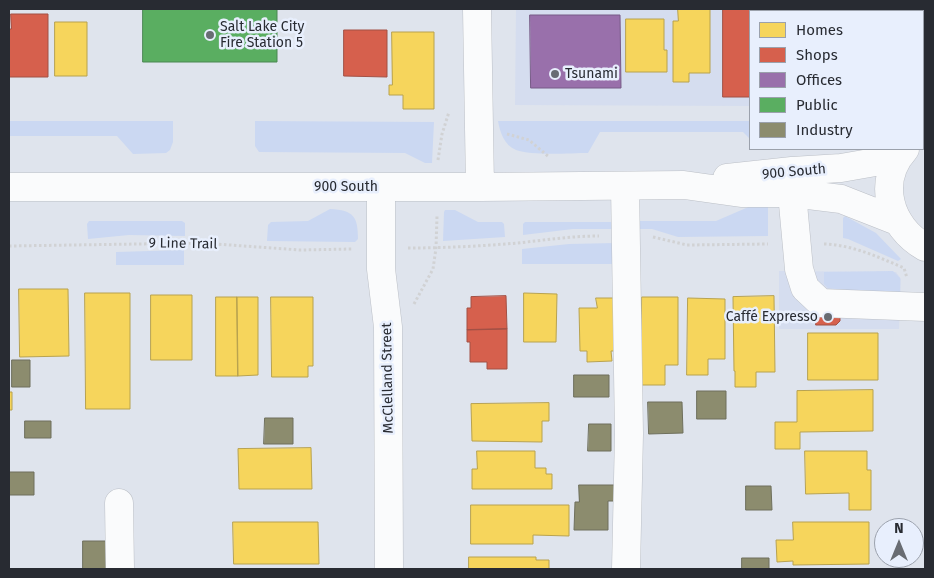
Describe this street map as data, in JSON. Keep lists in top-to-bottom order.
{
  "streets": {
    "street": ["900 South", "McClelland Street"],
    "path": ["9 Line Trail"]
  },
  "crossings": [
    ["900 South", "McClelland Street"]
  ],
  "places": ["Salt Lake City Fire Station 5", "Tsunami", "Caffé Expresso"],
  "legend": [
    "Homes",
    "Shops",
    "Offices",
    "Public",
    "Industry"
  ],
  "north": "top"
}
